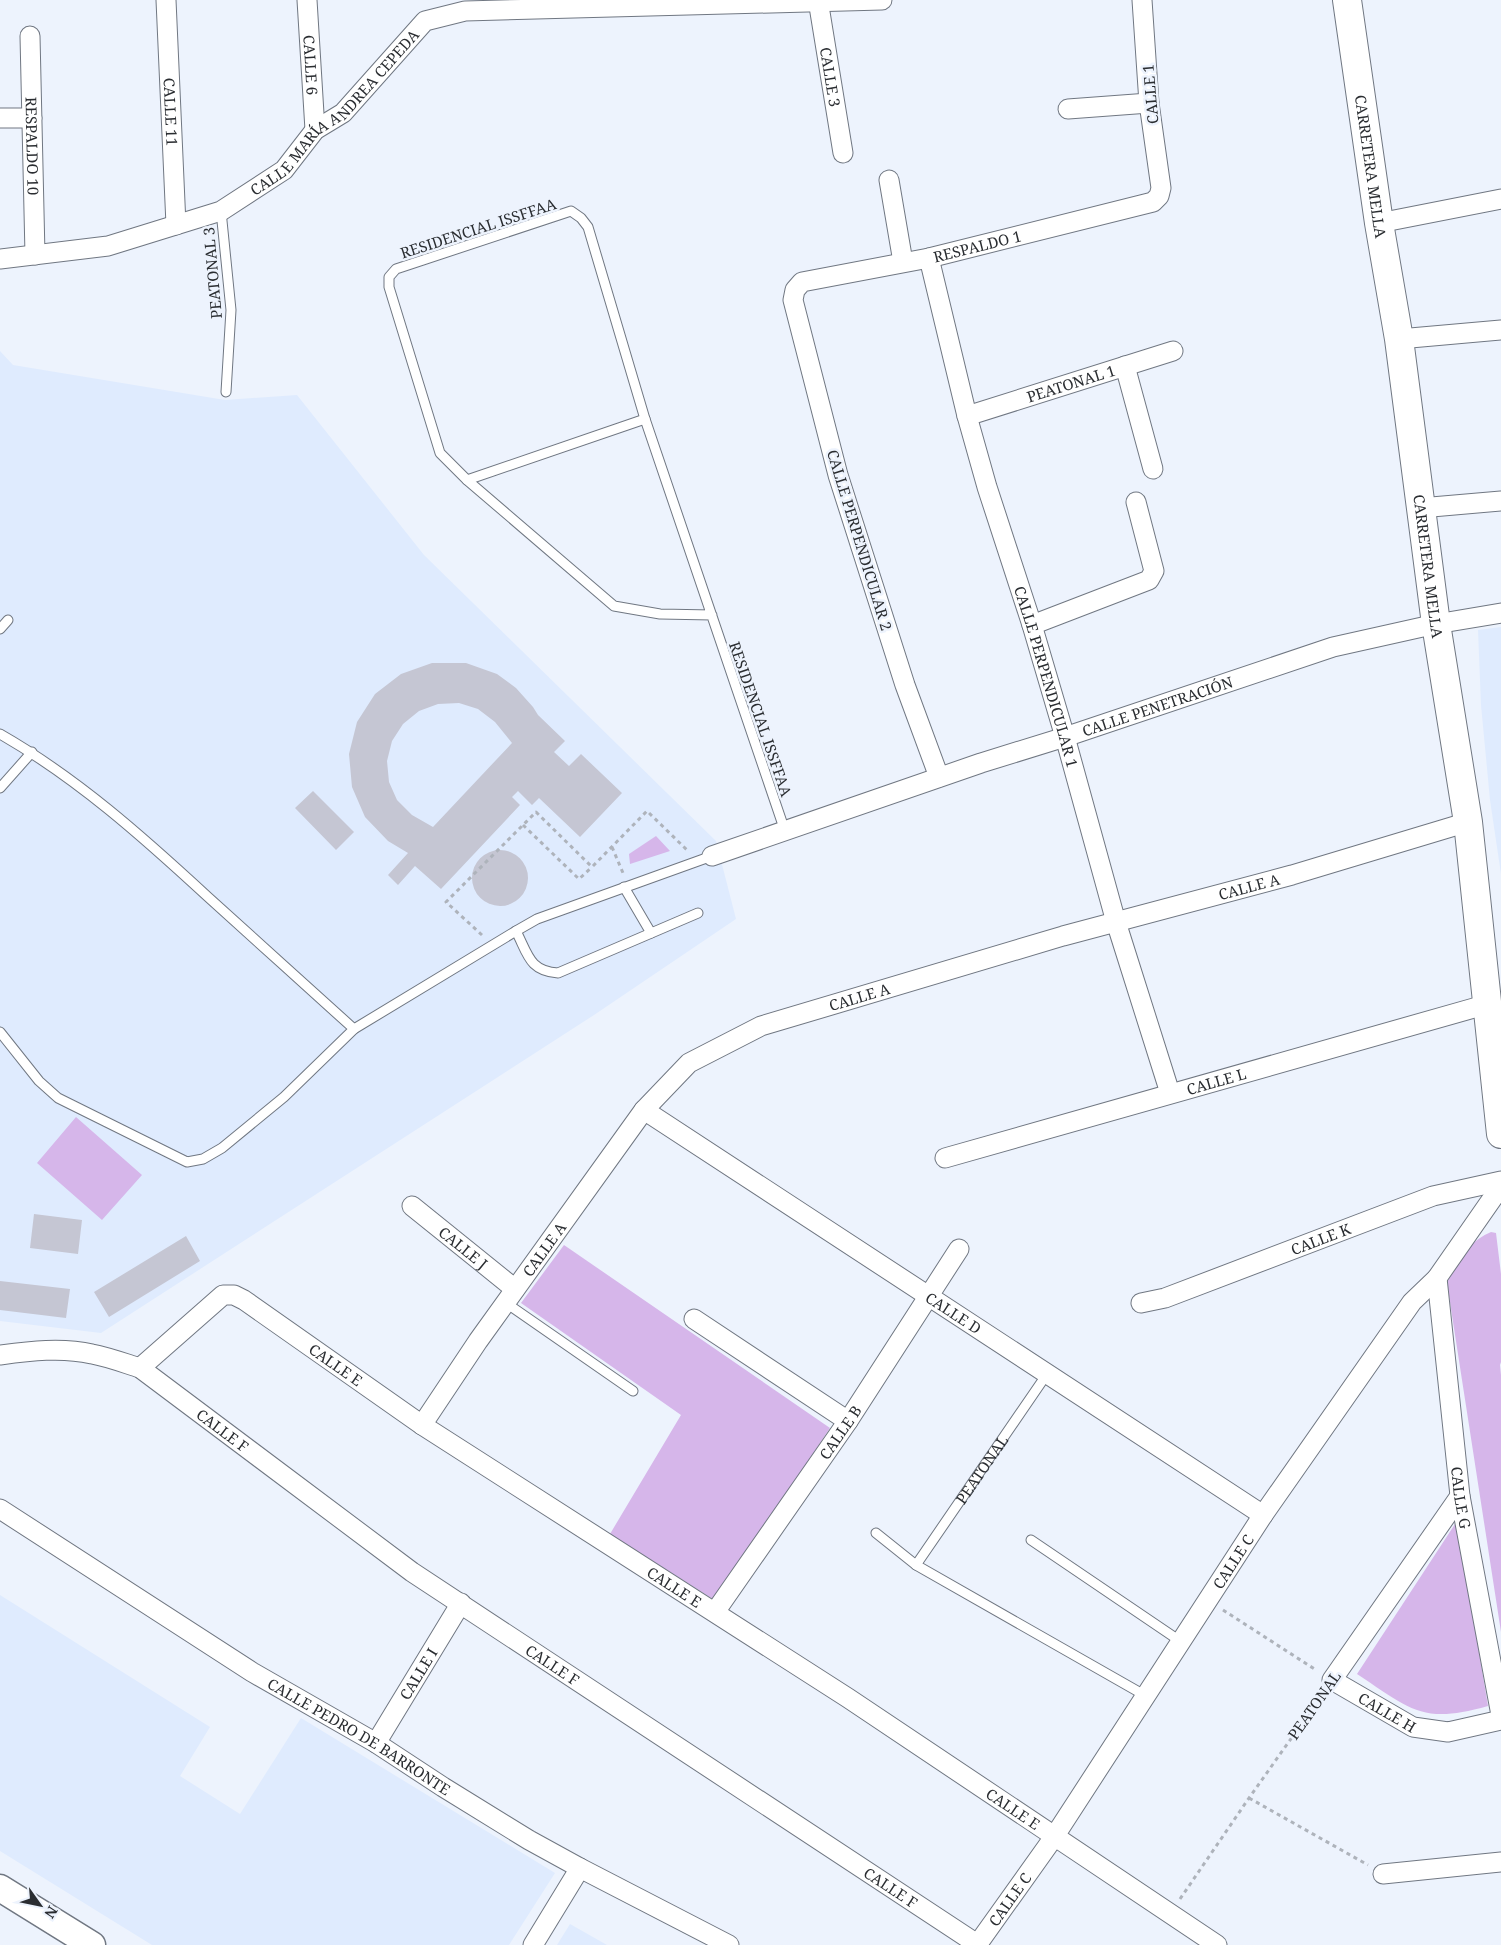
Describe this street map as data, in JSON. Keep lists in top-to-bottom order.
{
  "streets": {
    "main road": ["CARRETERA MELLA"],
    "street": [
      "CALLE 6",
      "CALLE 3",
      "CALLE 1",
      "CALLE MARÍA ANDREA CEPEDA",
      "CALLE 11",
      "RESPALDO 10",
      "RESPALDO 1",
      "PEATONAL 1",
      "CALLE PERPENDICULAR 2",
      "CALLE PERPENDICULAR 1",
      "CALLE PENETRACIÓN",
      "CALLE A",
      "CALLE L",
      "CALLE K",
      "CALLE J",
      "CALLE D",
      "CALLE E",
      "CALLE F",
      "CALLE B",
      "PEATONAL",
      "CALLE G",
      "CALLE C",
      "CALLE I",
      "CALLE H",
      "CALLE PEDRO DE BARRONTE"
    ],
    "lane": ["RESIDENCIAL ISSFFAA", "PEATONAL 3"]
  },
  "crossings": [
    ["CALLE 6", "CALLE MARÍA ANDREA CEPEDA"],
    ["CALLE 3", "CALLE MARÍA ANDREA CEPEDA"],
    ["CALLE 1", "RESPALDO 1"],
    ["CALLE MARÍA ANDREA CEPEDA", "CALLE 11"],
    ["CALLE MARÍA ANDREA CEPEDA", "RESPALDO 10"],
    ["CALLE MARÍA ANDREA CEPEDA", "PEATONAL 3"],
    ["CARRETERA MELLA", "CALLE PENETRACIÓN"],
    ["CARRETERA MELLA", "CALLE A"],
    ["CARRETERA MELLA", "CALLE L"],
    ["RESIDENCIAL ISSFFAA", "CALLE PENETRACIÓN"],
    ["RESPALDO 1", "CALLE PERPENDICULAR 2"],
    ["RESPALDO 1", "CALLE PERPENDICULAR 1"],
    ["PEATONAL 1", "CALLE PERPENDICULAR 1"],
    ["CALLE PERPENDICULAR 2", "CALLE PENETRACIÓN"],
    ["CALLE PERPENDICULAR 1", "CALLE PENETRACIÓN"],
    ["CALLE PERPENDICULAR 1", "CALLE A"],
    ["CALLE PERPENDICULAR 1", "CALLE L"],
    ["CALLE A", "CALLE J"],
    ["CALLE A", "CALLE D"],
    ["CALLE A", "CALLE E"],
    ["CALLE D", "CALLE B"],
    ["CALLE D", "PEATONAL"],
    ["CALLE D", "CALLE C"],
    ["CALLE E", "CALLE F"],
    ["CALLE E", "CALLE B"],
    ["CALLE E", "PEATONAL"],
    ["CALLE E", "CALLE C"],
    ["CALLE F", "CALLE C"],
    ["CALLE F", "CALLE I"],
    ["PEATONAL", "CALLE G"],
    ["PEATONAL", "CALLE H"],
    ["CALLE G", "CALLE C"],
    ["CALLE I", "CALLE PEDRO DE BARRONTE"]
  ],
  "north": "bottom right"
}
